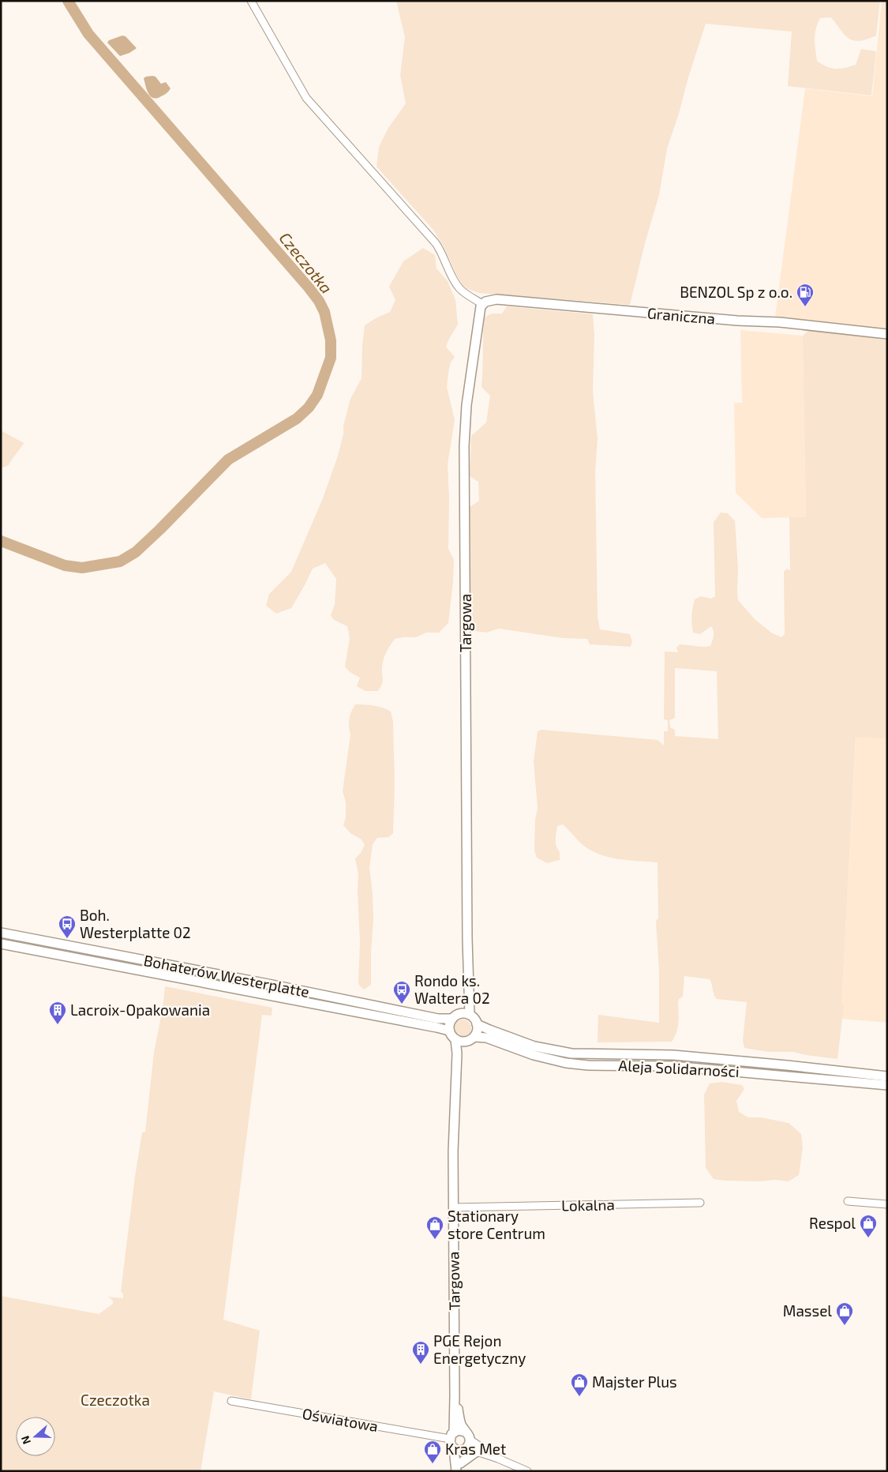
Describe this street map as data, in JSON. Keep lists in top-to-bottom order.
{
  "streets": {
    "main road": [
      "Graniczna",
      "Targowa",
      "Bohaterów Westerplatte",
      "Aleja Solidarności"
    ],
    "street": ["Lokalna", "Oświatowa"]
  },
  "crossings": [
    ["Graniczna", "Targowa"],
    ["Targowa", "Bohaterów Westerplatte"],
    ["Targowa", "Aleja Solidarności"],
    ["Targowa", "Lokalna"],
    ["Targowa", "Oświatowa"],
    ["Bohaterów Westerplatte", "Aleja Solidarności"]
  ],
  "water": ["Czeczotka"],
  "parks": ["Czeczotka"],
  "places": {
    "fuel station": ["BENZOL Sp z o.o."],
    "bus stop": ["Boh. Westerplatte 02", "Rondo ks. Waltera 02"],
    "building": ["Lacroix-Opakowania", "PGE Rejon Energetyczny"],
    "shop": [
      "Respol",
      "Stationary store Centrum",
      "Massel",
      "Majster Plus",
      "Kras Met"
    ]
  },
  "north": "left"
}
